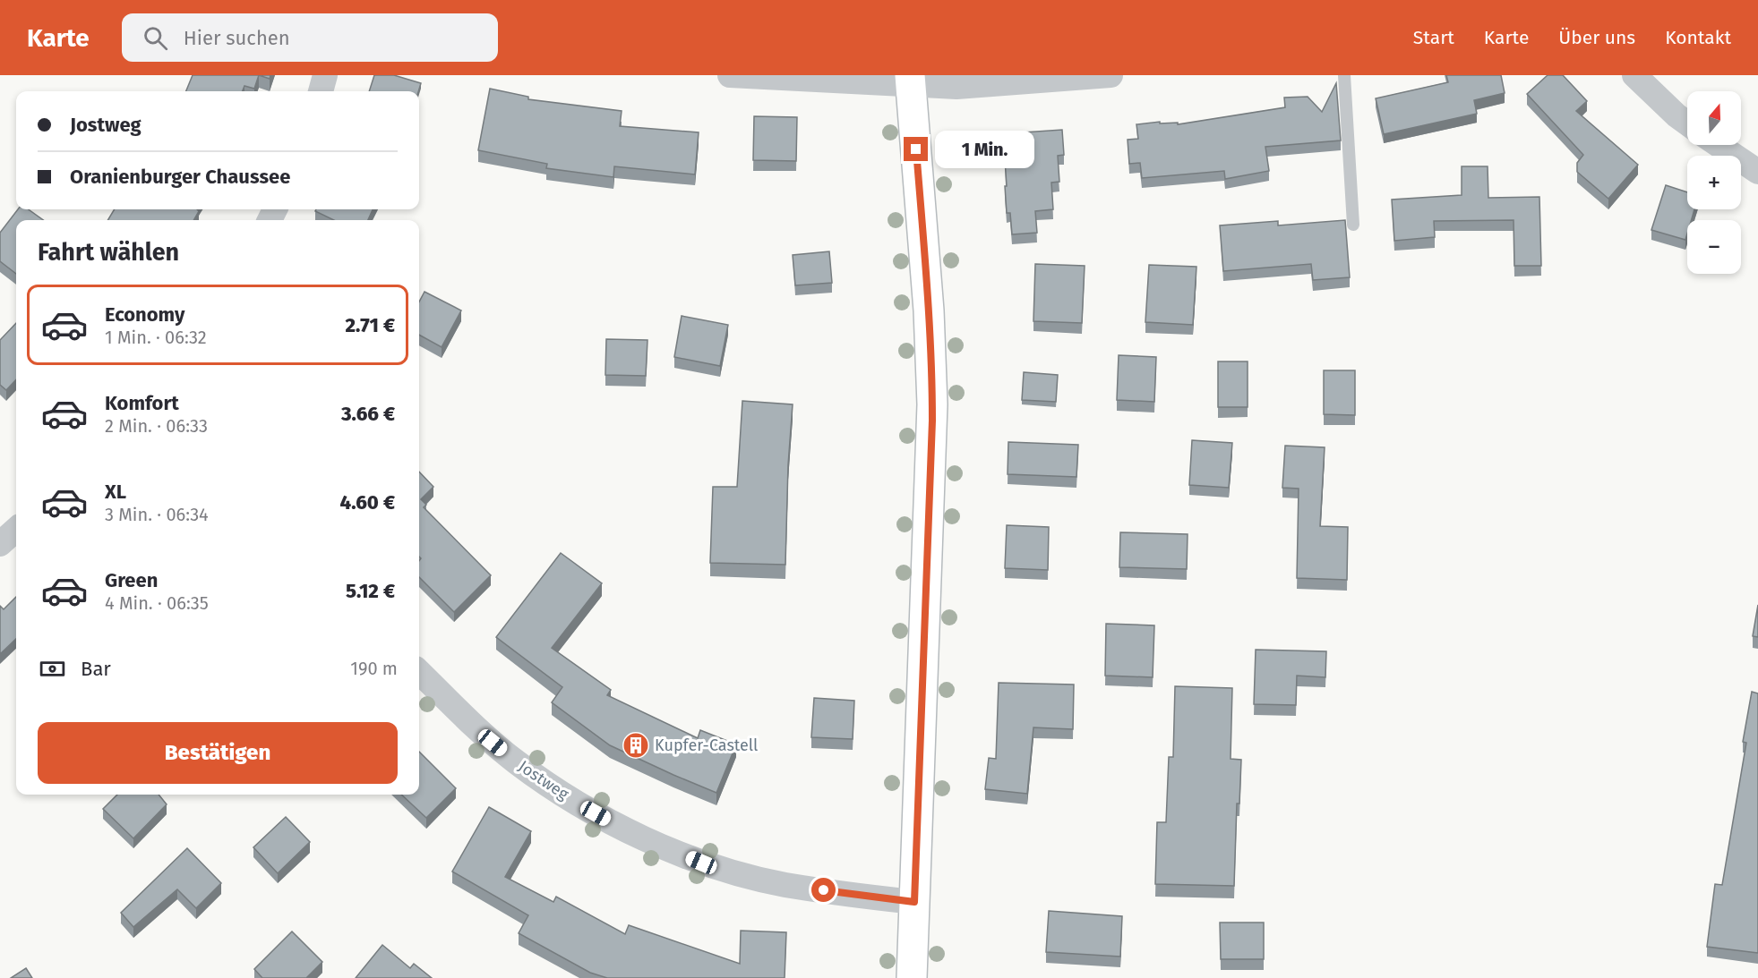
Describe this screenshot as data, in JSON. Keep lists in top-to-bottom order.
{
  "streets": {
    "street": ["Jostweg"]
  },
  "places": {
    "building": ["Kupfer-Castell"]
  },
  "north": "top",
  "page": {
    "header": "Karte",
    "search": "Hier suchen",
    "nav": [
      "Start",
      "Karte",
      "Über uns",
      "Kontakt"
    ],
    "map_buttons": ["+", "−"],
    "banner": ["Jostweg", "Oranienburger Chaussee"],
    "bubble": "1 Min.",
    "heading": "Fahrt wählen",
    "list": [
      {
        "name": "Economy",
        "note": "1 Min. · 06:32",
        "value": "2.71 €"
      },
      {
        "name": "Komfort",
        "note": "2 Min. · 06:33",
        "value": "3.66 €"
      },
      {
        "name": "XL",
        "note": "3 Min. · 06:34",
        "value": "4.60 €"
      },
      {
        "name": "Green",
        "note": "4 Min. · 06:35",
        "value": "5.12 €"
      }
    ],
    "pay": ["Bar", "190 m"],
    "buttons": "Bestätigen"
  }
}
